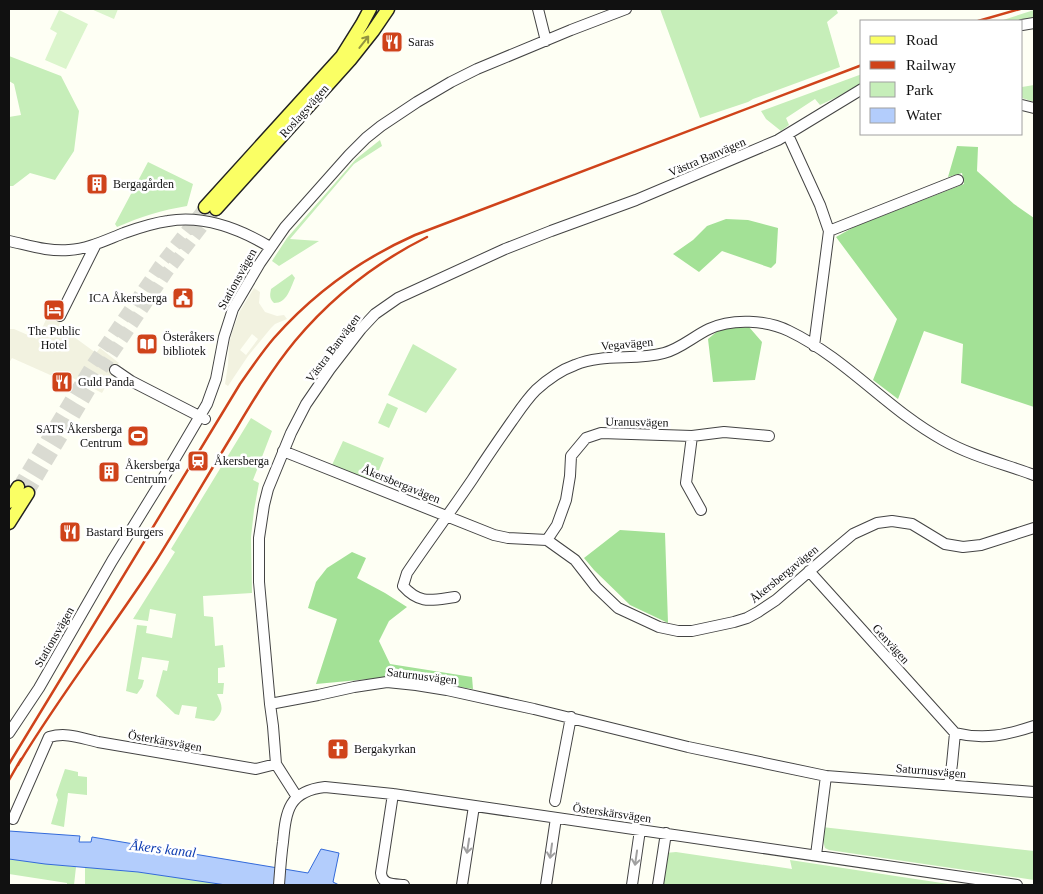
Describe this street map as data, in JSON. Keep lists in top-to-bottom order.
{
  "streets": {
    "main road": ["Roslagsvägen"],
    "street": [
      "Västra Banvägen",
      "Stationsvägen",
      "Vegavägen",
      "Uranusvägen",
      "Åkersbergavägen",
      "Genvägen",
      "Saturnusvägen",
      "Österkärsvägen",
      "Österskärsvägen"
    ]
  },
  "crossings": [
    ["Västra Banvägen", "Åkersbergavägen"],
    ["Västra Banvägen", "Saturnusvägen"],
    ["Västra Banvägen", "Österkärsvägen"],
    ["Västra Banvägen", "Österskärsvägen"],
    ["Vegavägen", "Åkersbergavägen"],
    ["Uranusvägen", "Åkersbergavägen"],
    ["Åkersbergavägen", "Genvägen"]
  ],
  "water": ["Åkers kanal"],
  "places": {
    "restaurant": ["Saras", "Guld Panda", "Bastard Burgers"],
    "building": ["Bergagården", "Åkersberga Centrum"],
    "public building": ["ICA Åkersberga"],
    "hotel": ["The Public Hotel"],
    "library": ["Österåkers bibliotek"],
    "sports": ["SATS Åkersberga Centrum"],
    "station": ["Åkersberga"],
    "church": ["Bergakyrkan"]
  },
  "legend": [
    "Road",
    "Railway",
    "Park",
    "Water"
  ]
}
